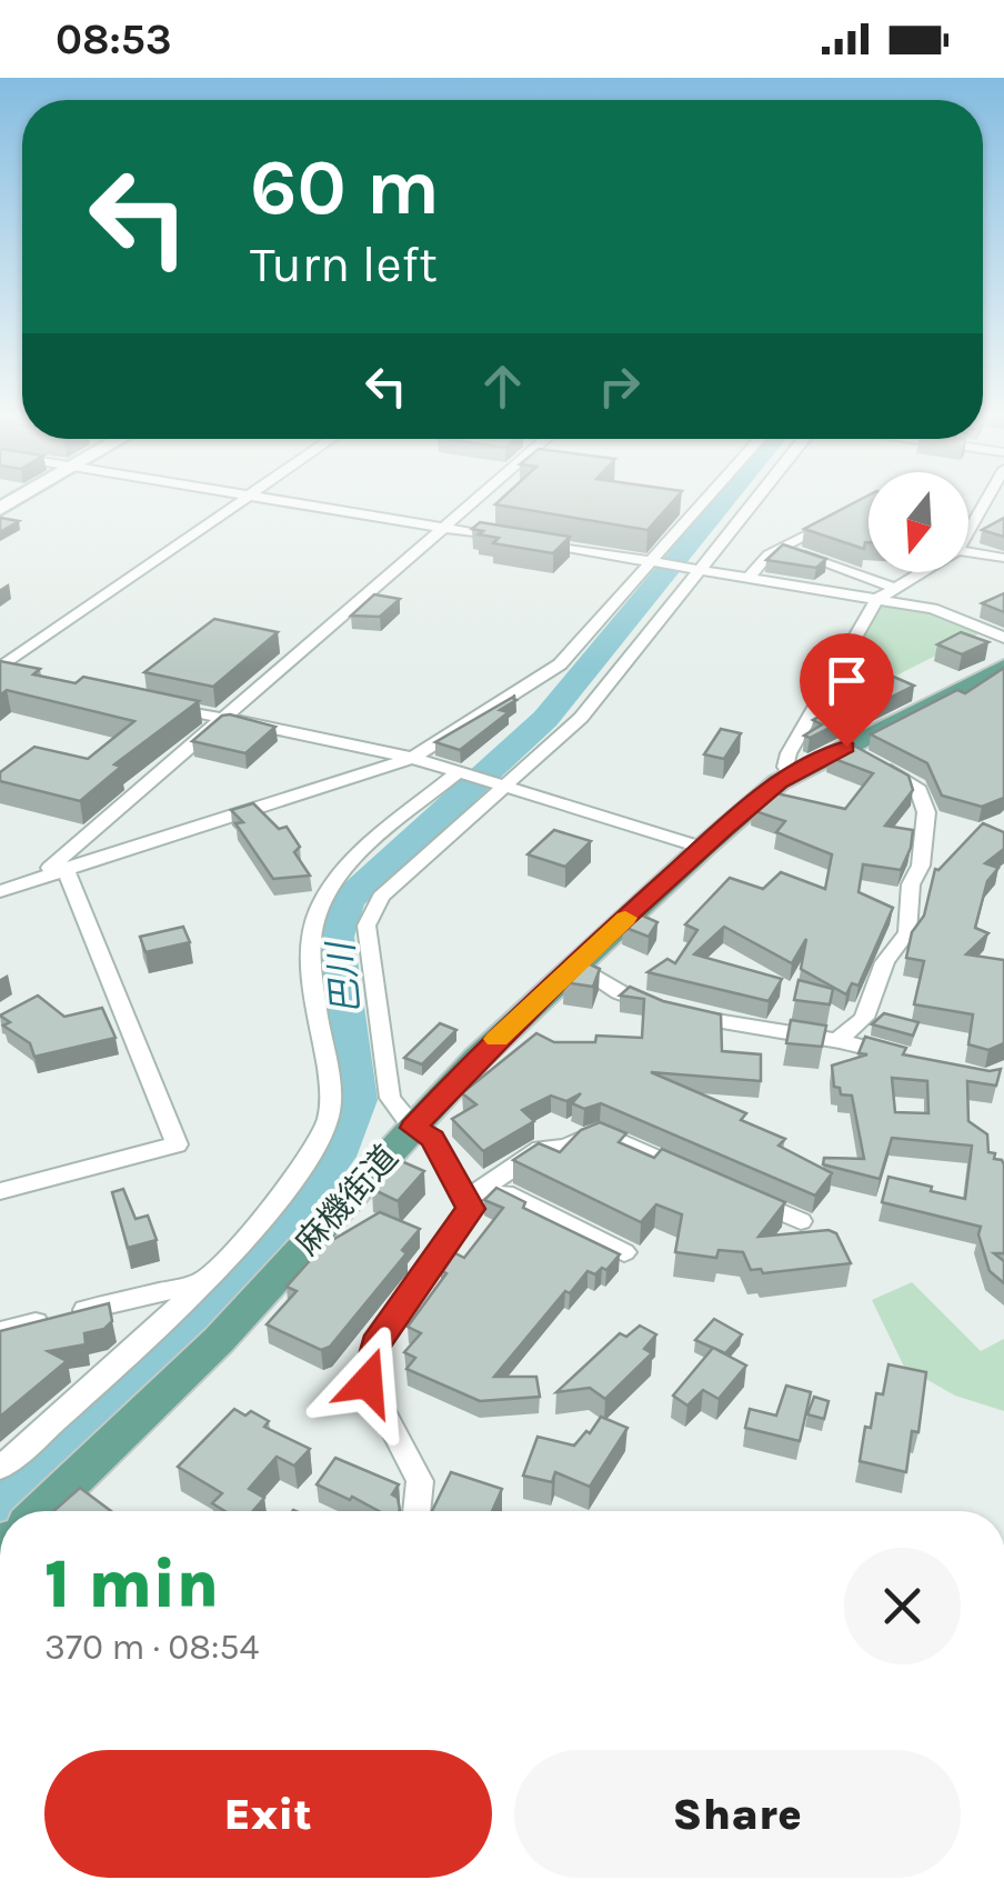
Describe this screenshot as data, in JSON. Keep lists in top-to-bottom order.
{
  "streets": {
    "main road": ["麻機街道"]
  },
  "water": ["巴川"],
  "north": "bottom",
  "page": {
    "status": "08:53",
    "turn": ["60 m", "Turn left"],
    "heading": ["1 min", "370 m · 08:54"],
    "buttons": ["Exit", "Share"]
  }
}
